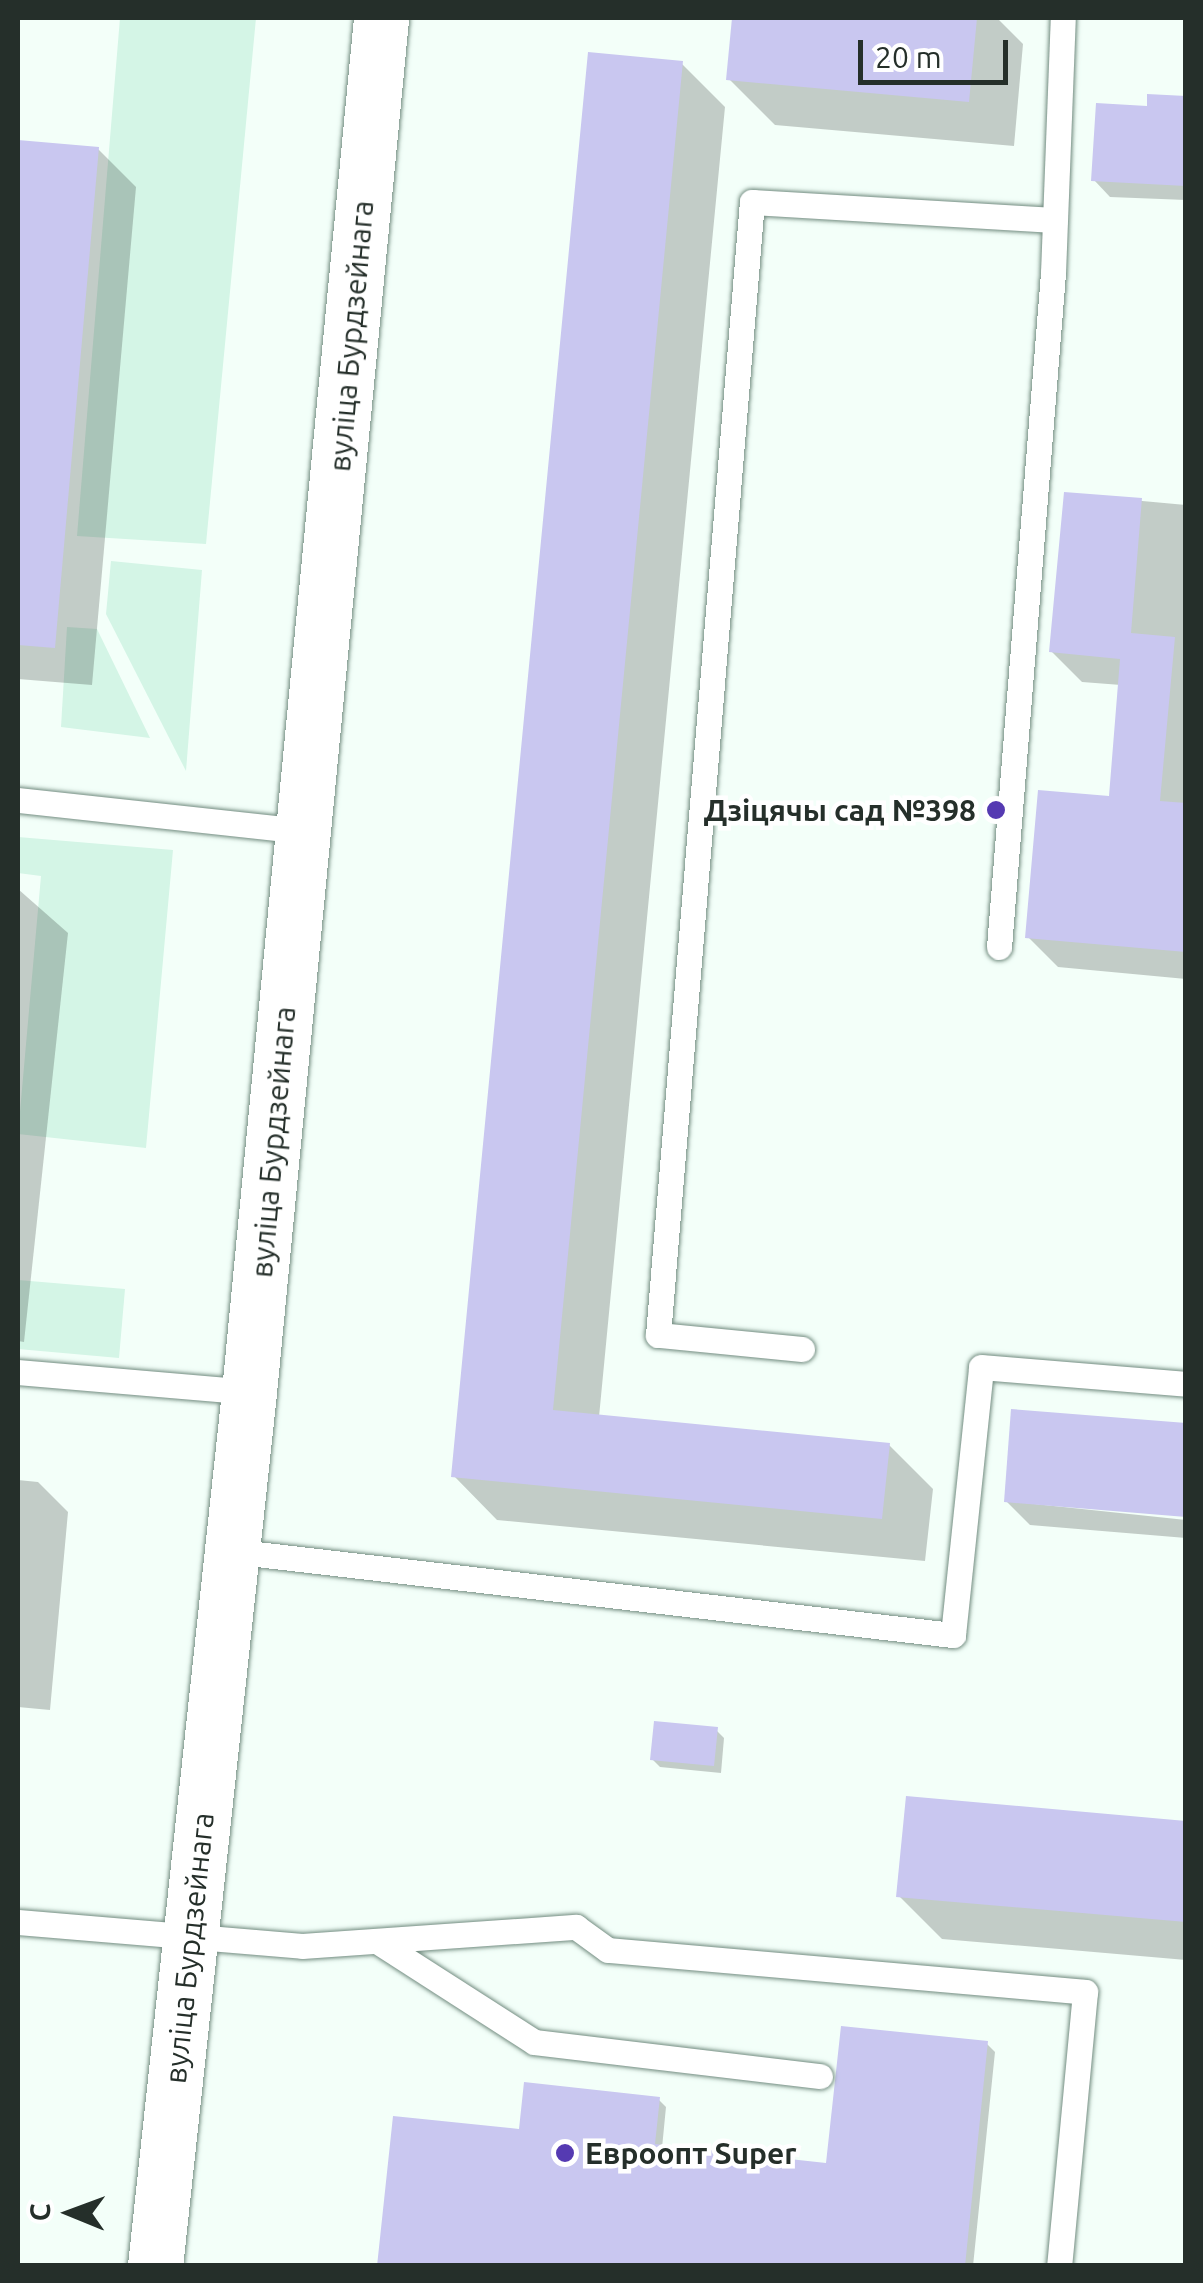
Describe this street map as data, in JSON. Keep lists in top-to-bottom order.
{
  "streets": {
    "street": ["вуліца Бурдзейнага"]
  },
  "places": ["Дзіцячы сад №398", "Евроопт Super"],
  "scale_bar": "20 m",
  "north": "left"
}
